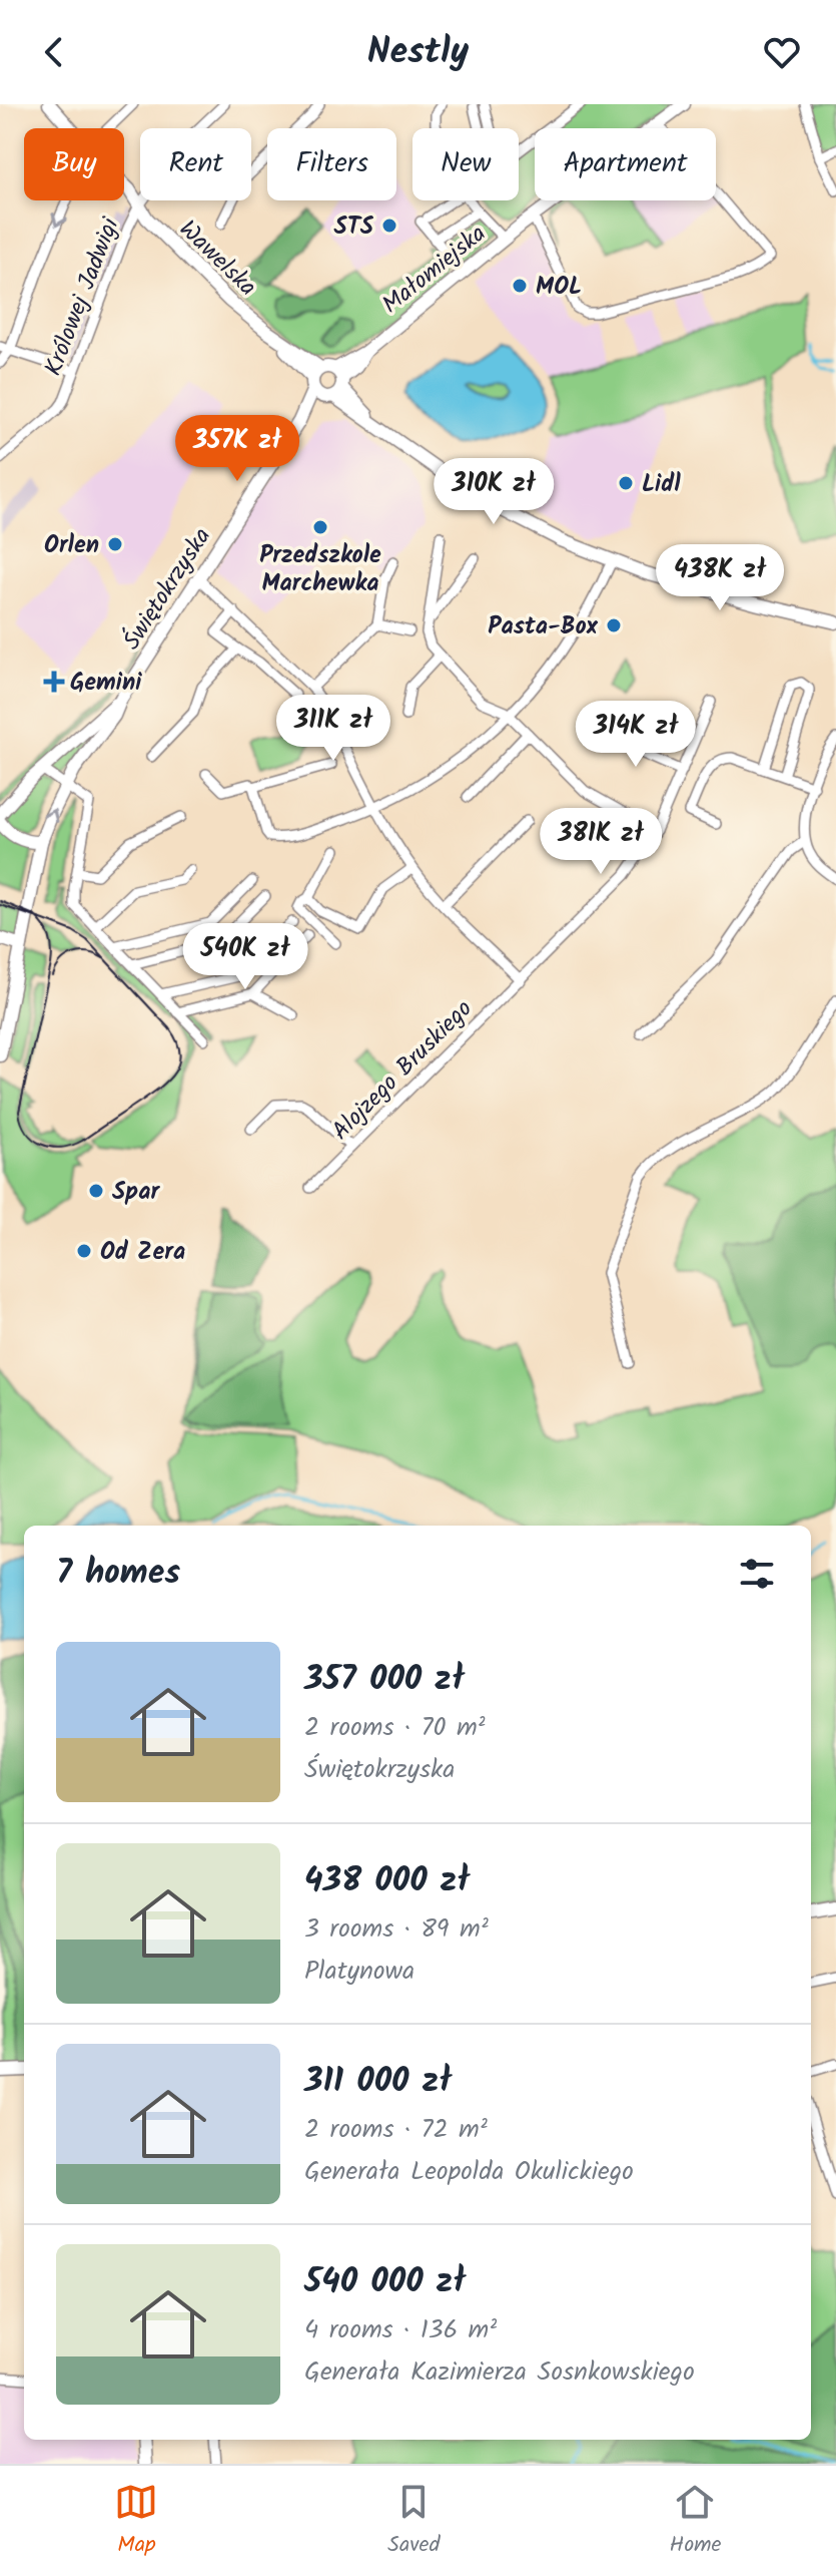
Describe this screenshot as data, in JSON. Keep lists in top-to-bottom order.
{
  "streets": {
    "main road": ["Wawelska", "Małomiejska", "Świętokrzyska"],
    "street": ["Królowej Jadwigi", "Alojzego Bruskiego"]
  },
  "crossings": [
    ["Wawelska", "Małomiejska"],
    ["Wawelska", "Królowej Jadwigi"],
    ["Wawelska", "Świętokrzyska"],
    ["Małomiejska", "Świętokrzyska"]
  ],
  "places": {
    "other": [
      "STS",
      "MOL",
      "Lidl",
      "Przedszkole Marchewka",
      "Orlen",
      "Pasta-Box",
      "Spar",
      "Od Zera"
    ],
    "health": ["Gemini"]
  },
  "page": {
    "header": "Nestly",
    "chip": [
      "Buy",
      "Rent",
      "Filters",
      "New",
      "Apartment"
    ],
    "price": [
      "357K zł",
      "310K zł",
      "438K zł",
      "311K zł",
      "314K zł",
      "381K zł",
      "540K zł"
    ],
    "heading": "7 homes",
    "list": [
      {
        "name": "357 000 zł",
        "note": "2 rooms · 70 m² · Świętokrzyska"
      },
      {
        "name": "438 000 zł",
        "note": "3 rooms · 89 m² · Platynowa"
      },
      {
        "name": "311 000 zł",
        "note": "2 rooms · 72 m² · Generała Leopolda Okulickiego"
      },
      {
        "name": "540 000 zł",
        "note": "4 rooms · 136 m² · Generała Kazimierza Sosnkowskiego"
      }
    ],
    "tabs": ["Map", "Saved", "Home"]
  }
}
